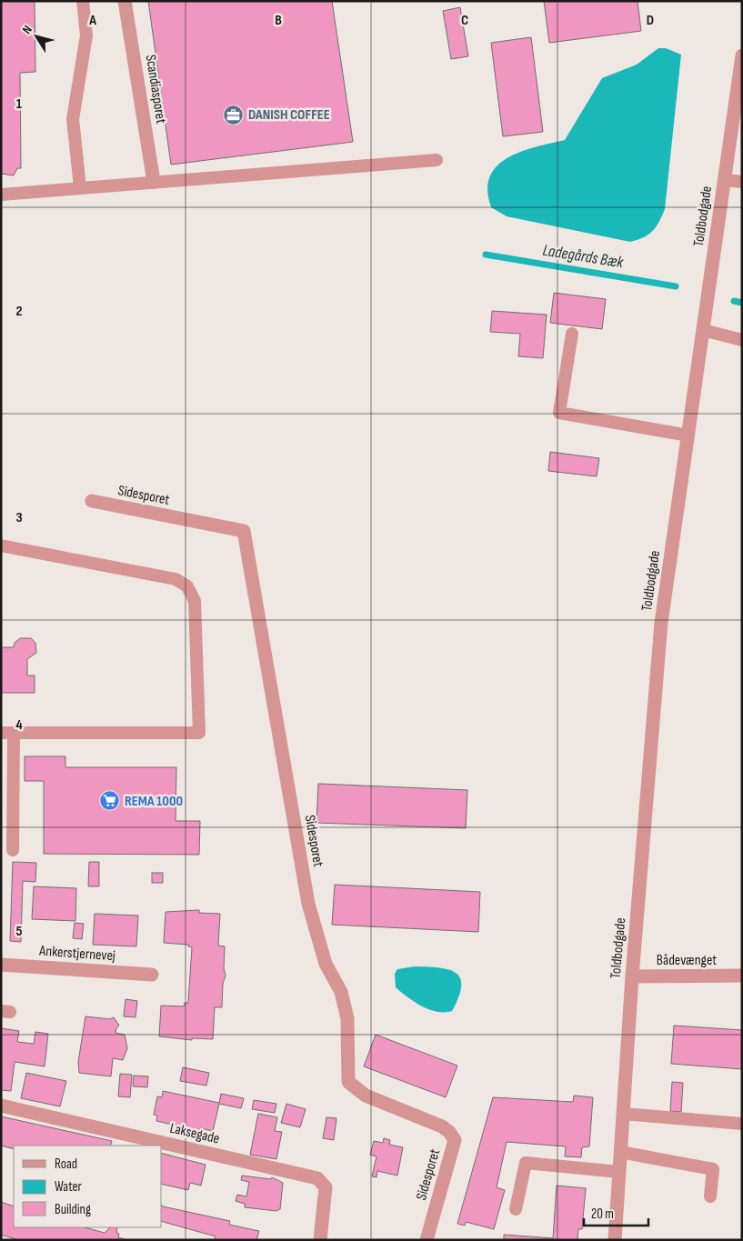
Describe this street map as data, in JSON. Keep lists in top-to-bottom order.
{
  "streets": {
    "street": [
      "Scandiasporet",
      "Toldbodgade",
      "Sidesporet",
      "Ankerstjernevej",
      "Bådevænget",
      "Laksegade"
    ]
  },
  "crossings": [
    ["Toldbodgade", "Bådevænget"]
  ],
  "water": ["Ladegårds Bæk"],
  "places": {
    "office": ["DANISH COFFEE"],
    "supermarket": ["REMA 1000"]
  },
  "legend": ["Road", "Water", "Building"],
  "scale_bar": "20 m",
  "north": "top left",
  "grid": {
    "columns": [
      "A",
      "B",
      "C",
      "D"
    ],
    "rows": [
      "1",
      "2",
      "3",
      "4",
      "5"
    ]
  }
}
